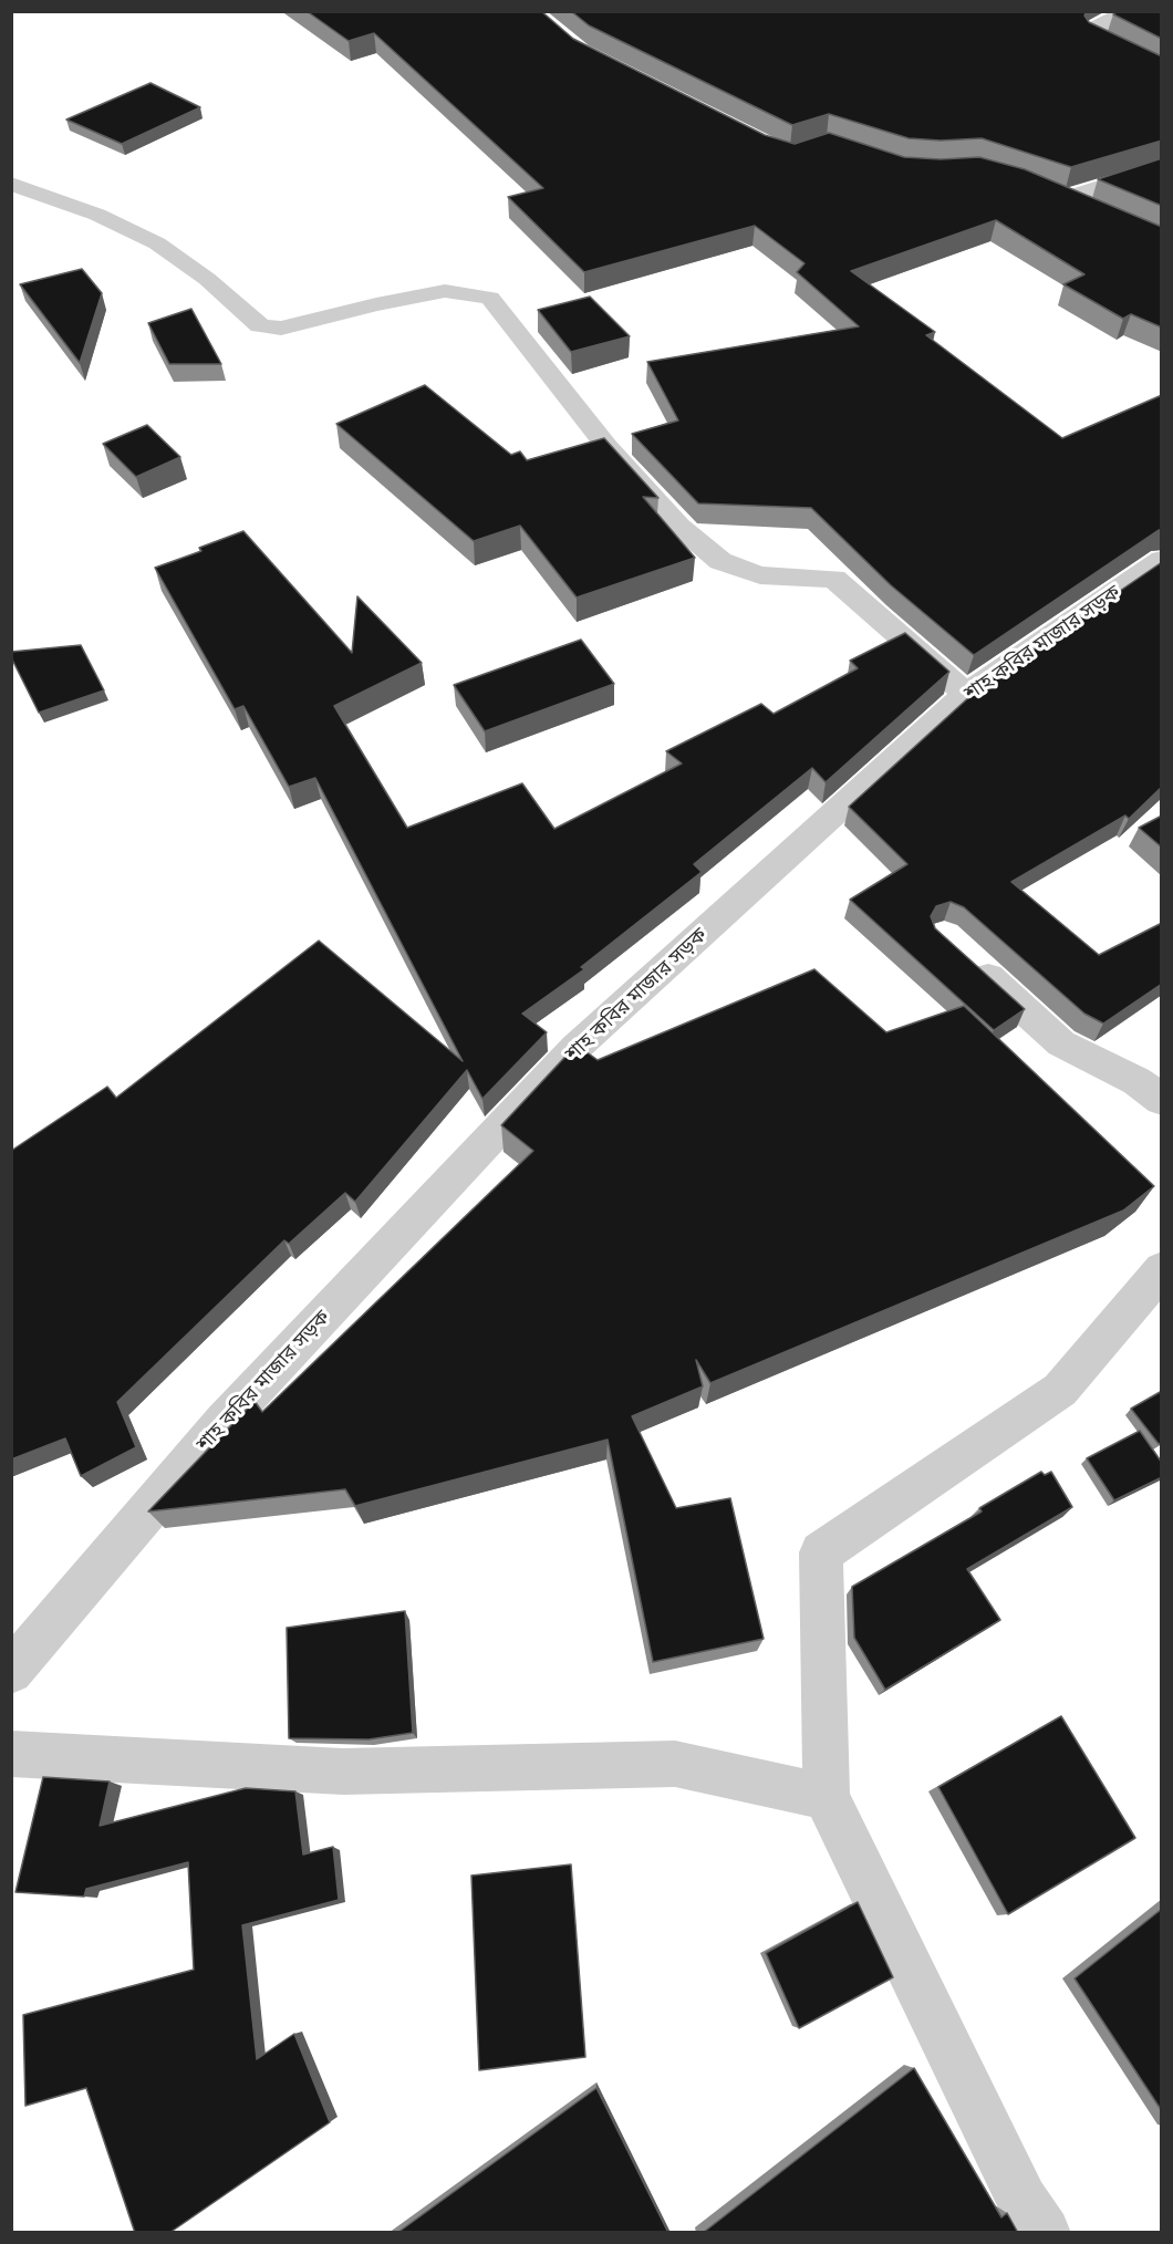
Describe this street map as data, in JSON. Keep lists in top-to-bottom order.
{
  "streets": {
    "street": ["শাহ কবির মাজার সড়ক"]
  }
}
